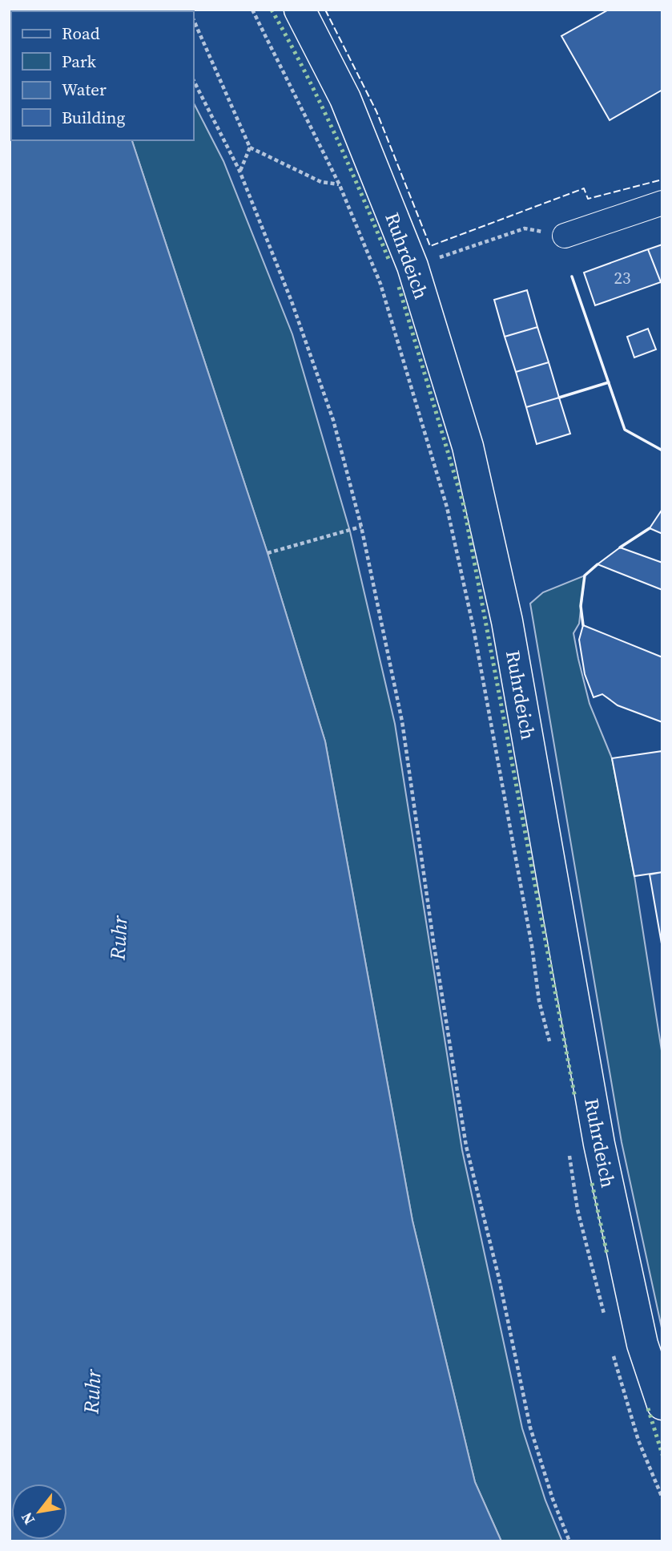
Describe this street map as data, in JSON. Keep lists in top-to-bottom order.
{
  "streets": {
    "main road": ["Ruhrdeich"]
  },
  "water": ["Ruhr"],
  "house_numbers": ["23"],
  "legend": [
    "Road",
    "Park",
    "Water",
    "Building"
  ],
  "north": "bottom left"
}
